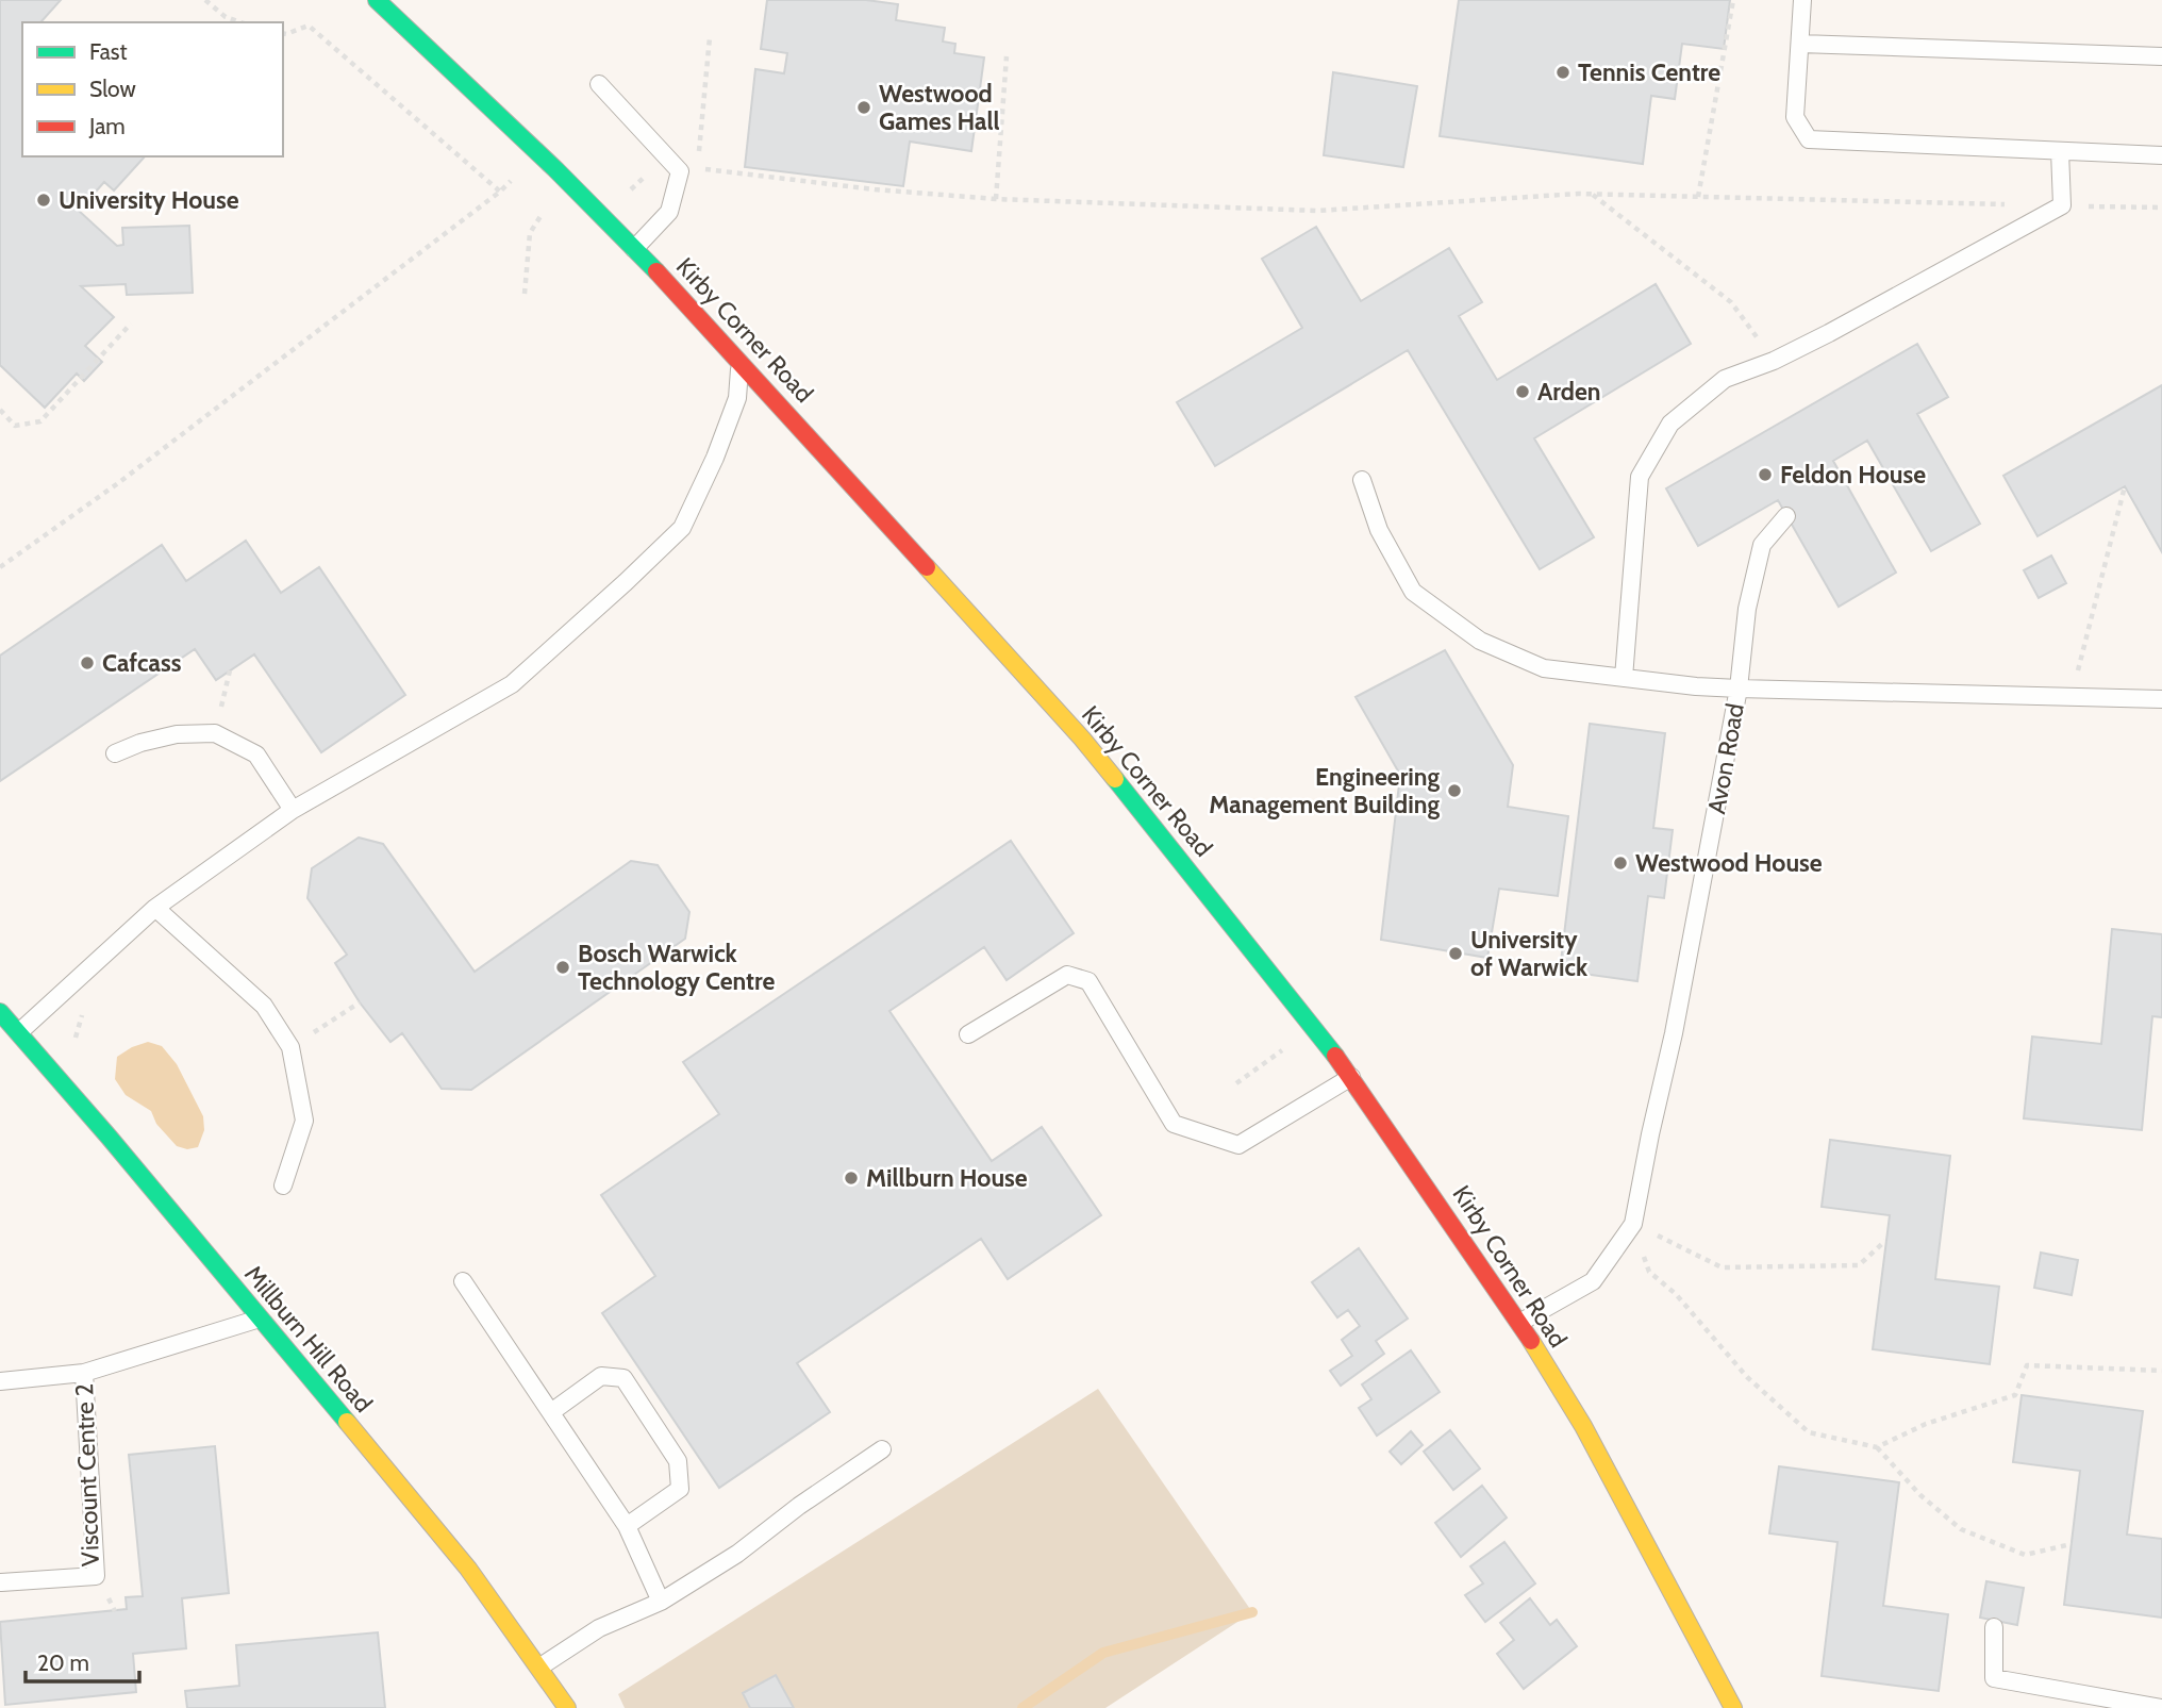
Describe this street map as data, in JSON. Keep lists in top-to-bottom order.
{
  "streets": {
    "street": ["Kirby Corner Road", "Millburn Hill Road"],
    "lane": ["Avon Road", "Viscount Centre 2"]
  },
  "crossings": [
    ["Kirby Corner Road", "Avon Road"],
    ["Millburn Hill Road", "Viscount Centre 2"]
  ],
  "places": [
    "Tennis Centre",
    "Westwood Games Hall",
    "University House",
    "Arden",
    "Feldon House",
    "Cafcass",
    "Engineering Management Building",
    "Westwood House",
    "University of Warwick",
    "Bosch Warwick Technology Centre",
    "Millburn House"
  ],
  "legend": ["Fast", "Slow", "Jam"],
  "scale_bar": "20 m"
}
